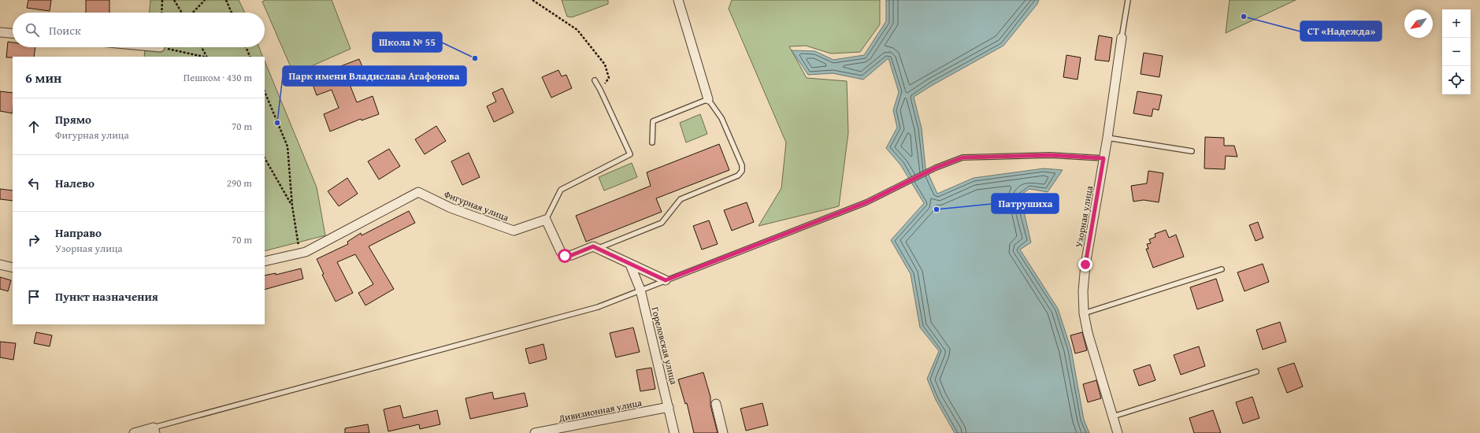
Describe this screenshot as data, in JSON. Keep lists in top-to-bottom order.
{
  "streets": {
    "street": [
      "Фигурная улица",
      "Узорная улица",
      "Гореловская улица",
      "Дивизионная улица"
    ]
  },
  "crossings": [
    ["Гореловская улица", "Дивизионная улица"]
  ],
  "places": [
    "СТ «Надежда»",
    "Школа № 55",
    "Парк имени Владислава Агафонова",
    "Патрушиха"
  ],
  "north": "bottom left",
  "page": {
    "map_buttons": ["+", "−"],
    "search": "Поиск",
    "heading": ["6 мин", "Пешком · 430 m"],
    "list": [
      ["Прямо", "Фигурная улица", "70 m"],
      ["Налево", "290 m"],
      ["Направо", "Узорная улица", "70 m"],
      "Пункт назначения"
    ]
  }
}
